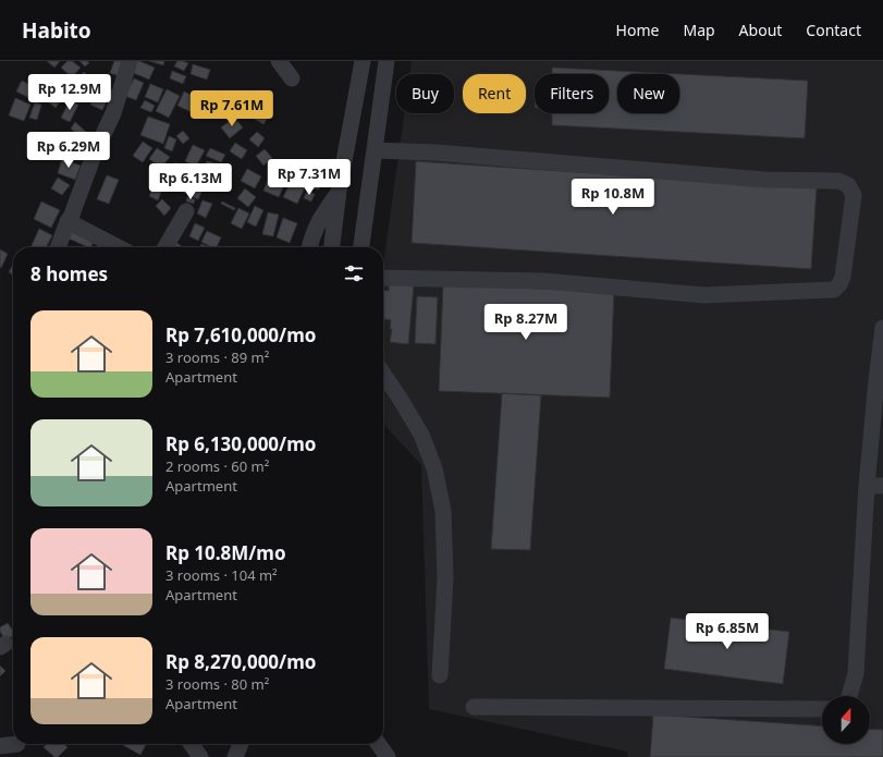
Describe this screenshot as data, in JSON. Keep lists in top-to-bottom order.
{
  "north": "top",
  "page": {
    "header": "Habito",
    "nav": [
      "Home",
      "Map",
      "About",
      "Contact"
    ],
    "price": [
      "Rp 12.9M",
      "Rp 7.61M",
      "Rp 6.29M",
      "Rp 7.31M",
      "Rp 6.13M",
      "Rp 10.8M",
      "Rp 8.27M",
      "Rp 6.85M"
    ],
    "chip": [
      "Buy",
      "Rent",
      "Filters",
      "New"
    ],
    "heading": "8 homes",
    "list": [
      {
        "name": "Rp 7,610,000/mo",
        "note": "3 rooms · 89 m² · Apartment"
      },
      {
        "name": "Rp 6,130,000/mo",
        "note": "2 rooms · 60 m² · Apartment"
      },
      {
        "name": "Rp 10.8M/mo",
        "note": "3 rooms · 104 m² · Apartment"
      },
      {
        "name": "Rp 8,270,000/mo",
        "note": "3 rooms · 80 m² · Apartment"
      }
    ]
  }
}
